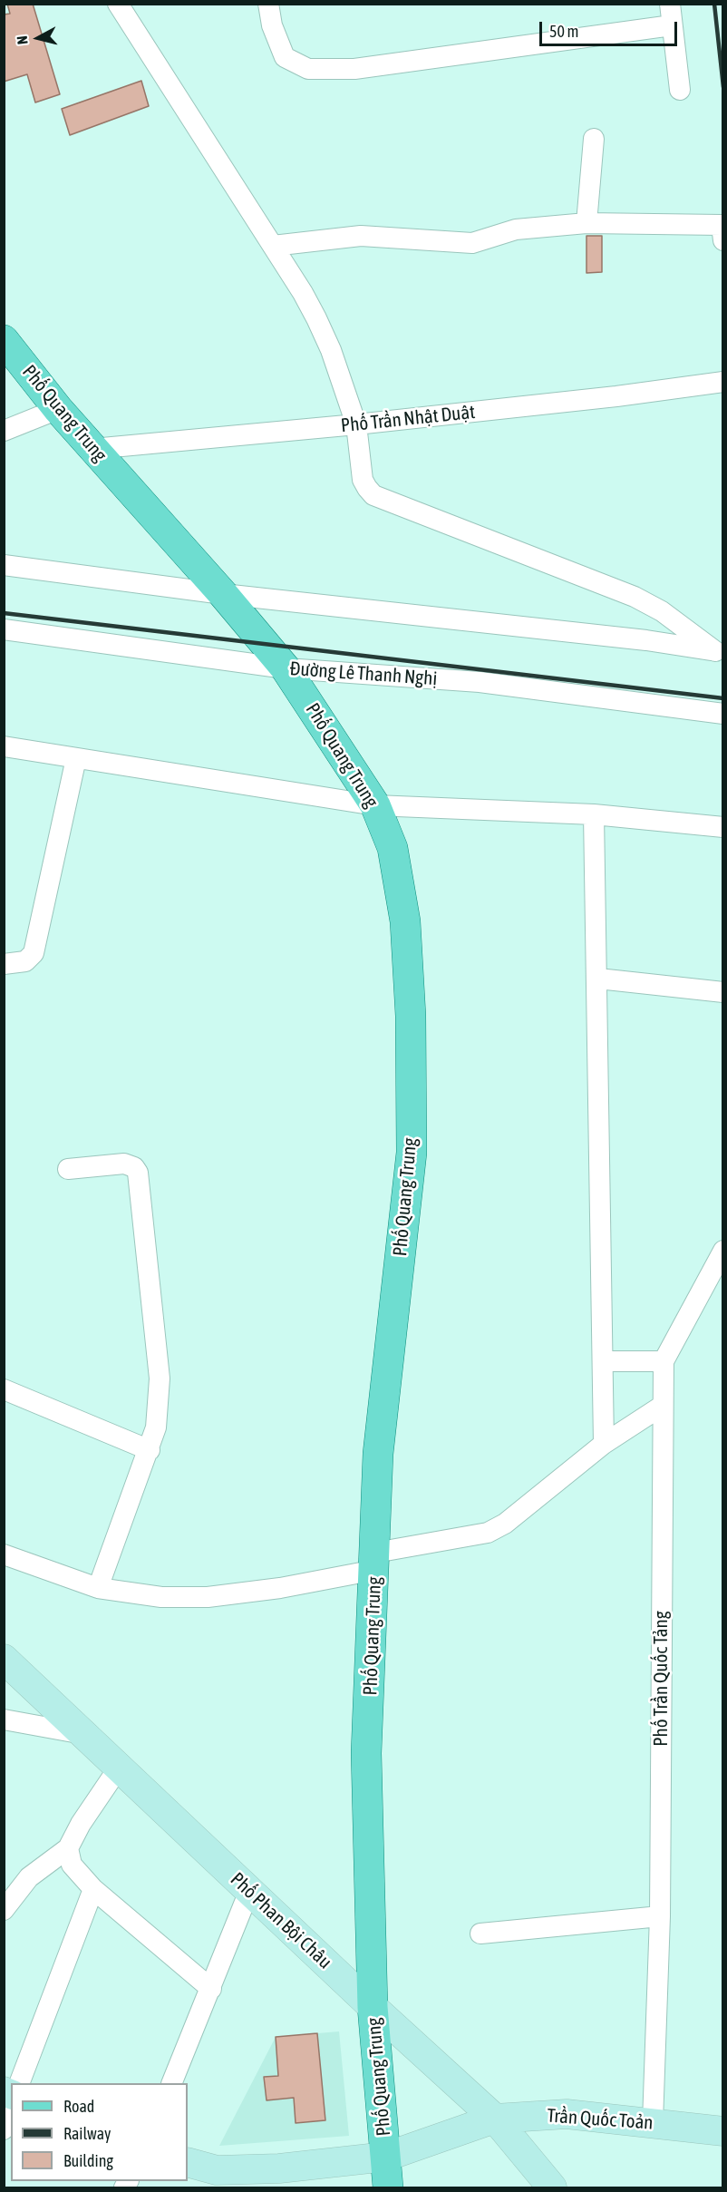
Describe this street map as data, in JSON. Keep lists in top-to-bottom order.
{
  "streets": {
    "main road": ["Phố Quang Trung"],
    "street": [
      "Phố Trần Nhật Duật",
      "Đường Lê Thanh Nghị",
      "Phố Trần Quốc Tảng",
      "Phố Phan Bội Châu",
      "Trần Quốc Toản"
    ]
  },
  "crossings": [
    ["Phố Quang Trung", "Phố Trần Nhật Duật"],
    ["Phố Quang Trung", "Đường Lê Thanh Nghị"],
    ["Phố Quang Trung", "Phố Phan Bội Châu"],
    ["Phố Quang Trung", "Trần Quốc Toản"],
    ["Phố Trần Quốc Tảng", "Trần Quốc Toản"],
    ["Phố Phan Bội Châu", "Trần Quốc Toản"]
  ],
  "legend": ["Road", "Railway", "Building"],
  "scale_bar": "50 m",
  "north": "left"
}
